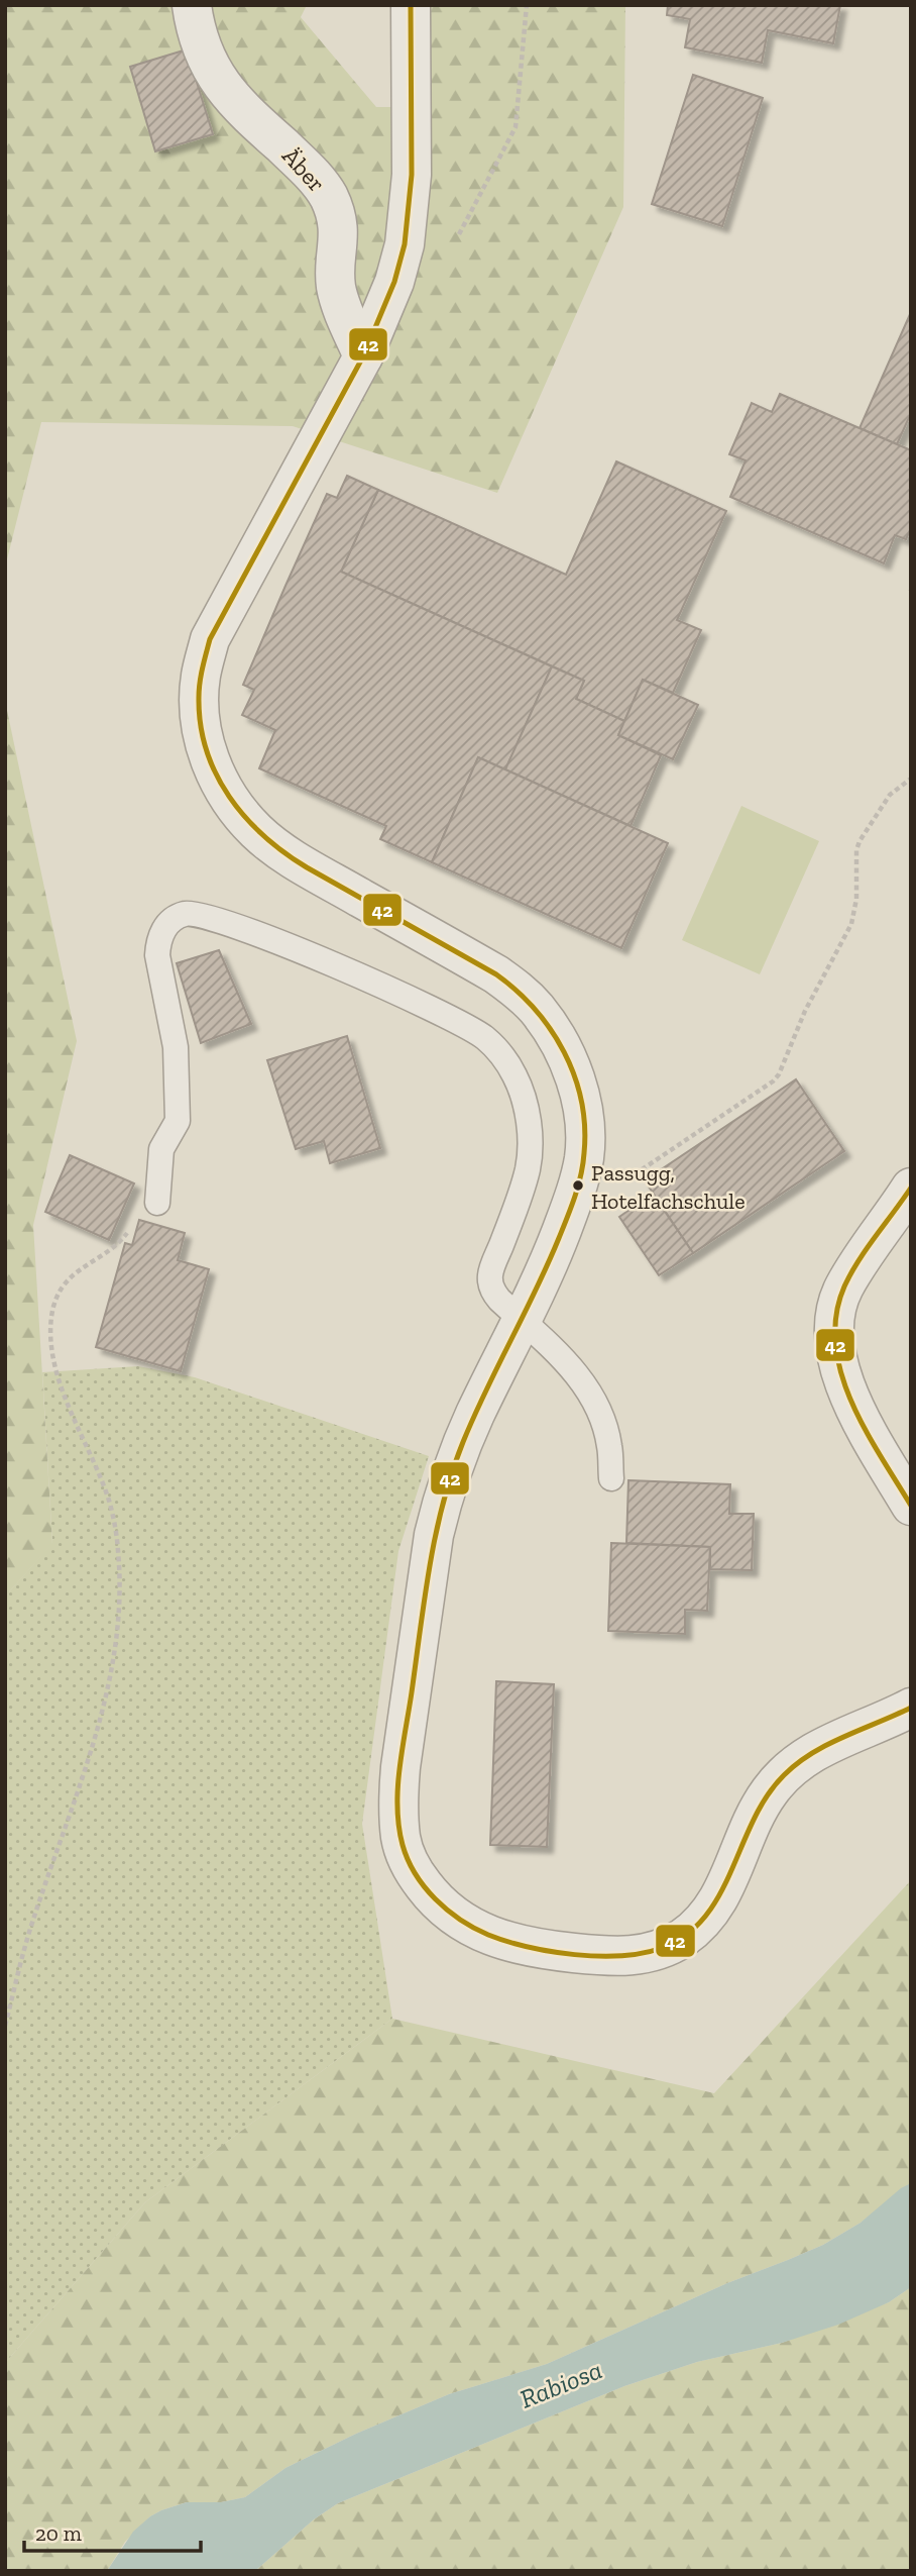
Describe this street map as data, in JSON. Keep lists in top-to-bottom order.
{
  "streets": {
    "street": ["Äber"]
  },
  "water": ["Rabiosa"],
  "places": ["Passugg, Hotelfachschule"],
  "lines": ["transit line 42"],
  "scale_bar": "20 m"
}
